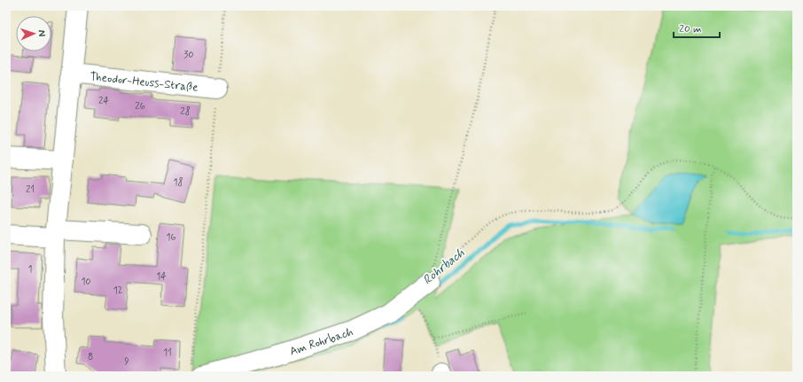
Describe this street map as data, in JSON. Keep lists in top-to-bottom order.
{
  "streets": {
    "street": ["Theodor-Heuss-Straße", "Am Rohrbach"]
  },
  "water": ["Rohrbach"],
  "house_numbers": [
    "30",
    "24",
    "26",
    "28",
    "18",
    "21",
    "16",
    "1",
    "14",
    "10",
    "12",
    "11",
    "8",
    "9"
  ],
  "scale_bar": "20 m",
  "north": "right"
}
